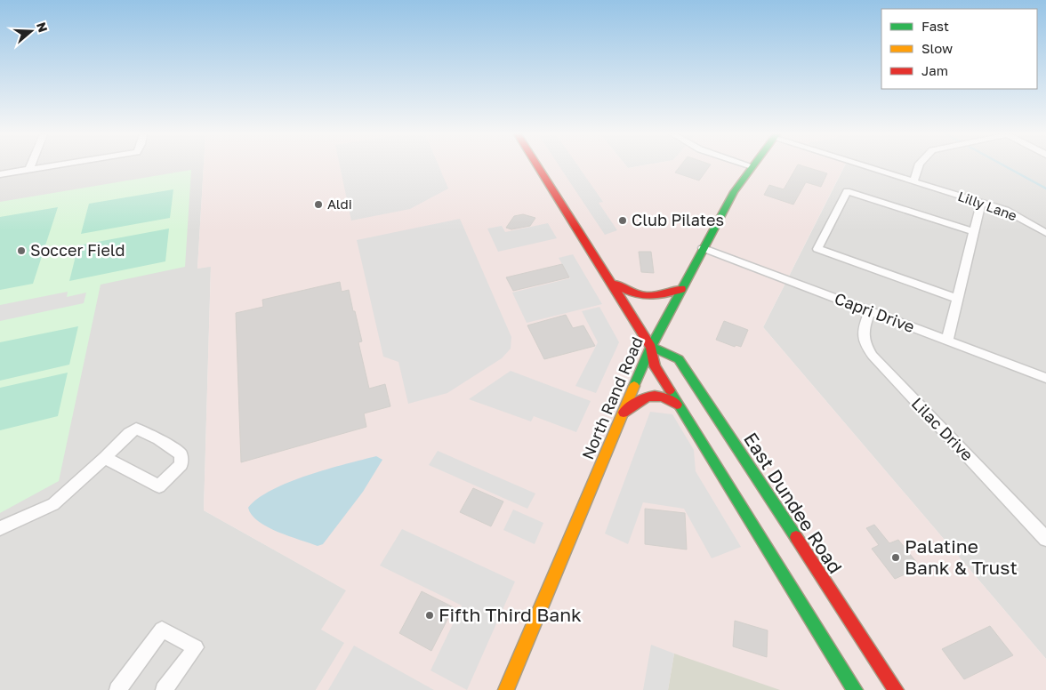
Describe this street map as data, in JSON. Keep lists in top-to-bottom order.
{
  "streets": {
    "main road": ["North Rand Road", "East Dundee Road"],
    "street": ["Lilly Lane", "Capri Drive", "Lilac Drive"]
  },
  "crossings": [
    ["Capri Drive", "North Rand Road"],
    ["Capri Drive", "Lilac Drive"],
    ["North Rand Road", "East Dundee Road"]
  ],
  "places": [
    "Aldi",
    "Club Pilates",
    "Soccer Field",
    "Palatine Bank & Trust",
    "Fifth Third Bank"
  ],
  "legend": ["Fast", "Slow", "Jam"],
  "north": "right"
}
